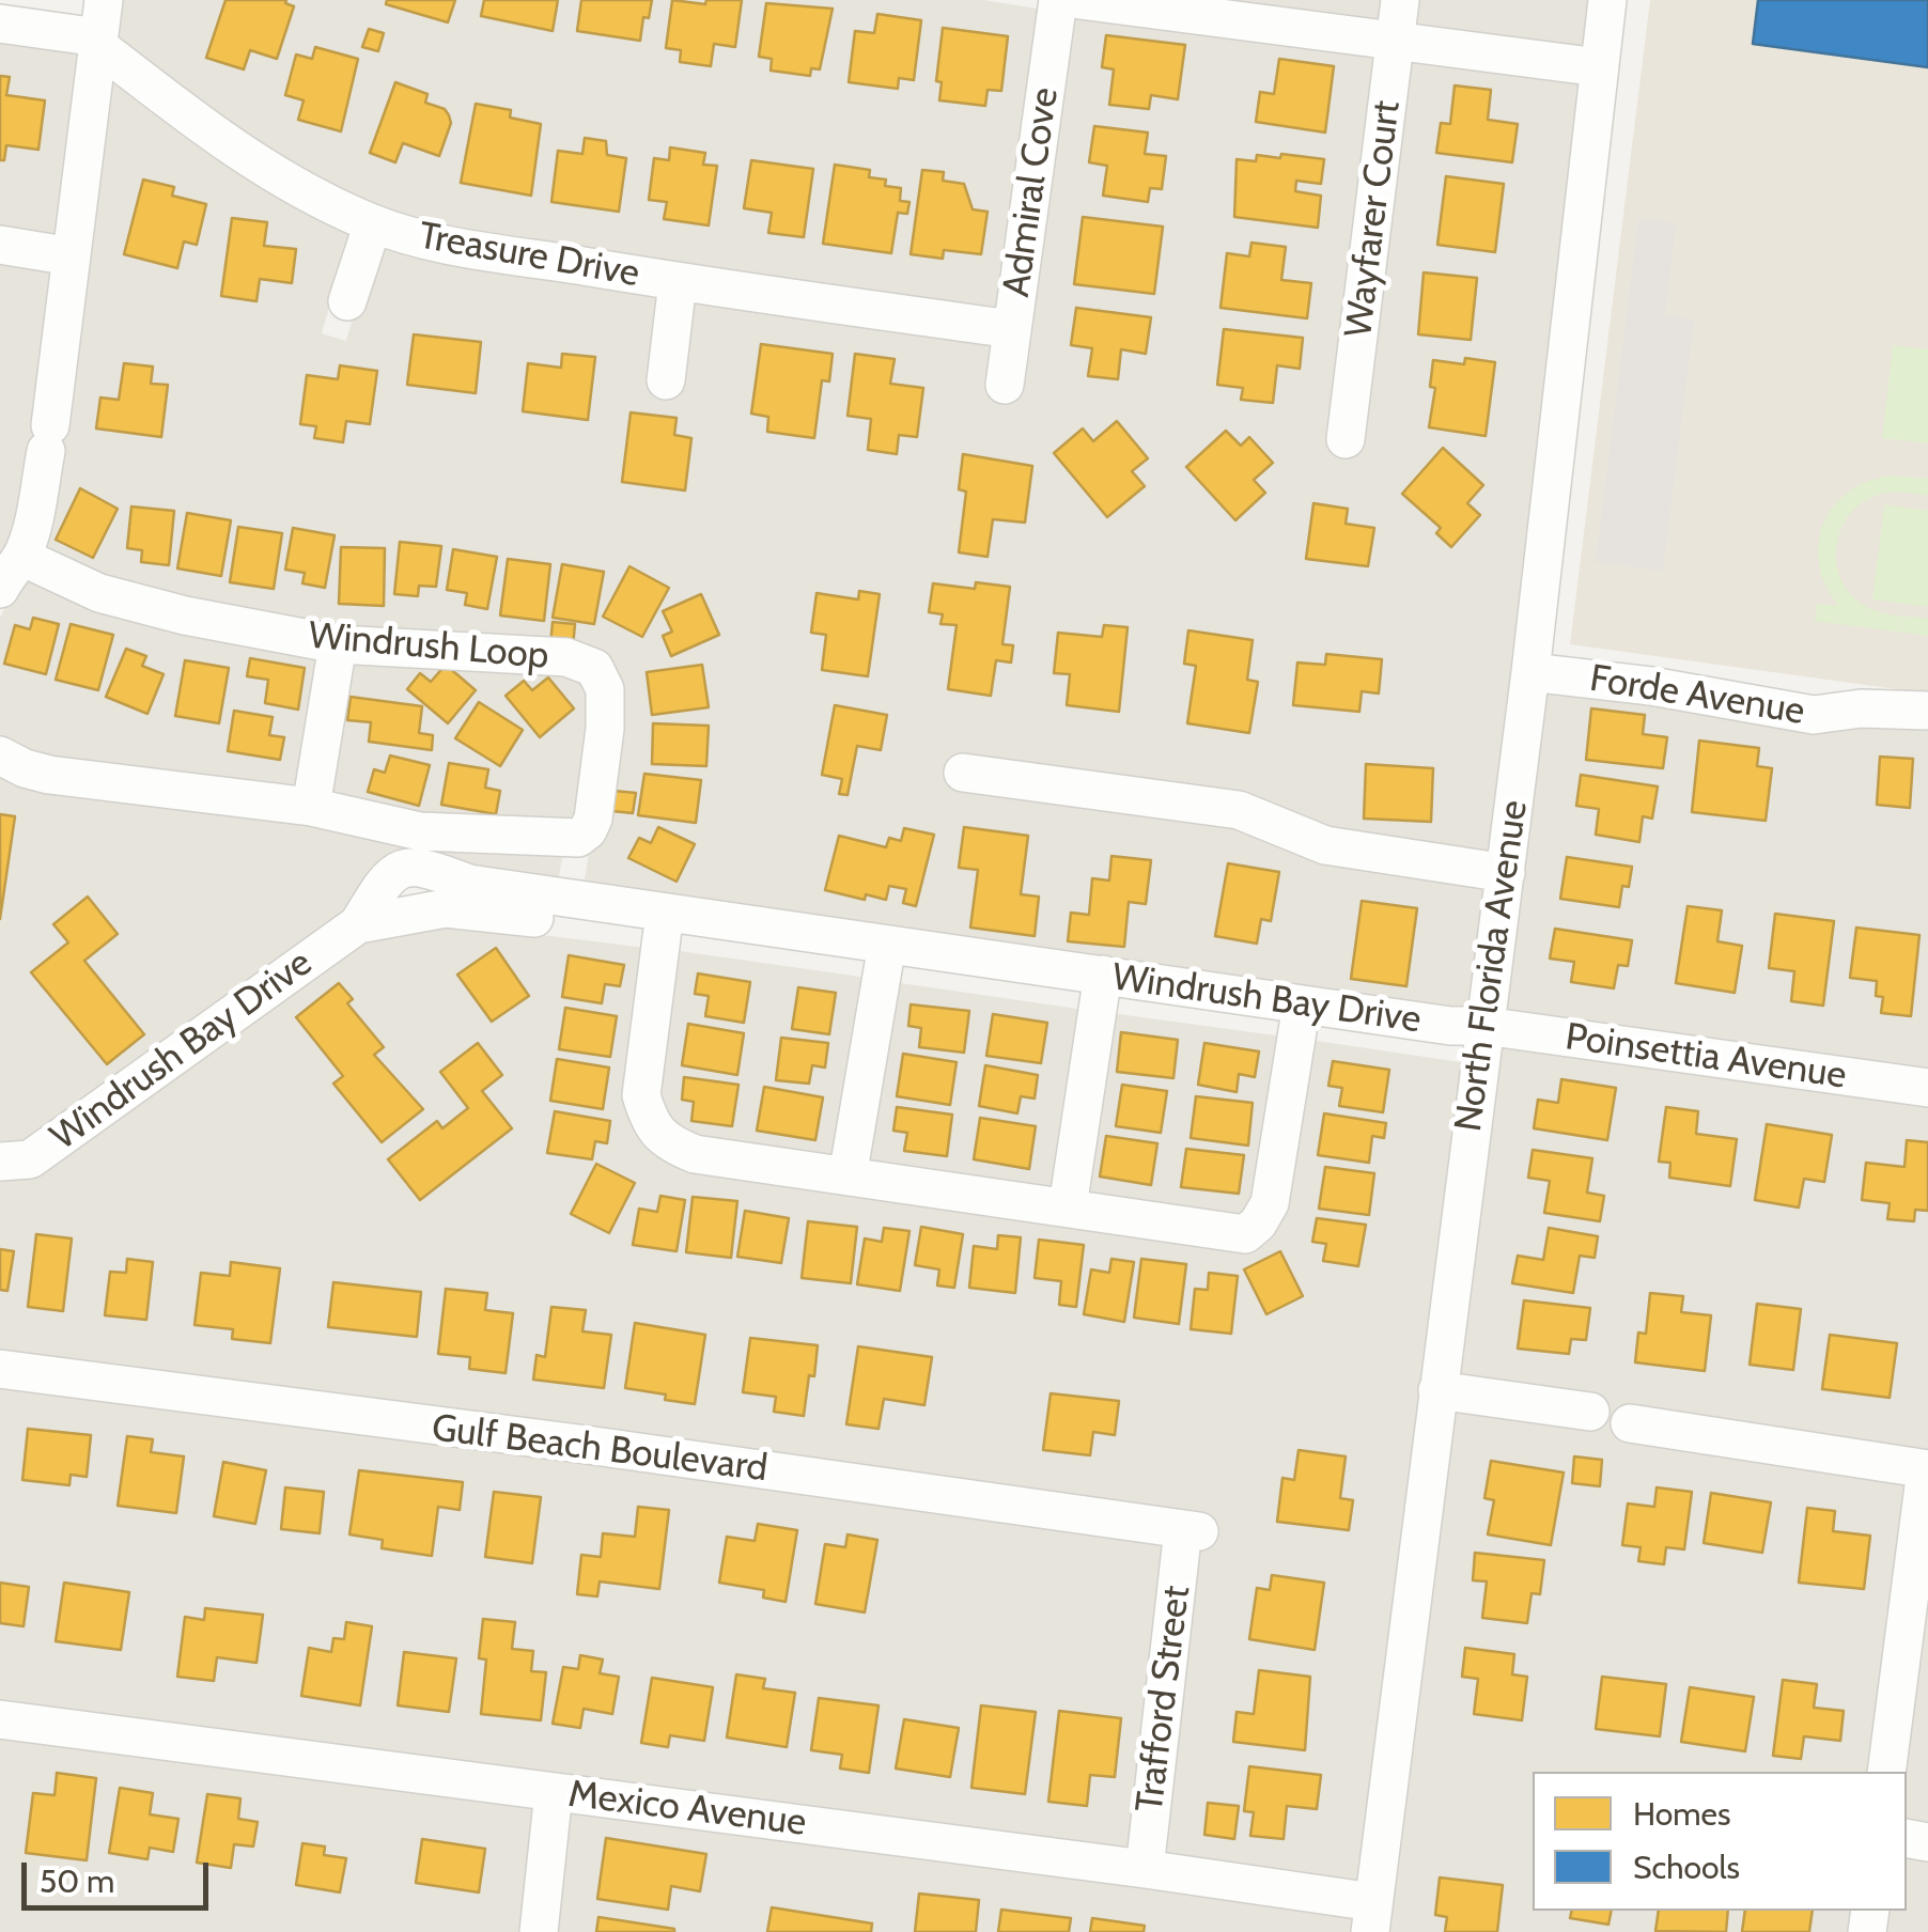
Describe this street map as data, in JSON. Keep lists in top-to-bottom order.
{
  "streets": {
    "street": [
      "Admiral Cove",
      "Wayfarer Court",
      "Treasure Drive",
      "Windrush Loop",
      "Forde Avenue",
      "North Florida Avenue",
      "Windrush Bay Drive",
      "Poinsettia Avenue",
      "Gulf Beach Boulevard",
      "Trafford Street",
      "Mexico Avenue"
    ]
  },
  "crossings": [
    ["Admiral Cove", "Treasure Drive"],
    ["Forde Avenue", "North Florida Avenue"],
    ["North Florida Avenue", "Windrush Bay Drive"],
    ["North Florida Avenue", "Poinsettia Avenue"],
    ["North Florida Avenue", "Mexico Avenue"],
    ["Windrush Bay Drive", "Poinsettia Avenue"],
    ["Gulf Beach Boulevard", "Trafford Street"],
    ["Trafford Street", "Mexico Avenue"]
  ],
  "legend": ["Homes", "Schools"],
  "scale_bar": "50 m"
}
